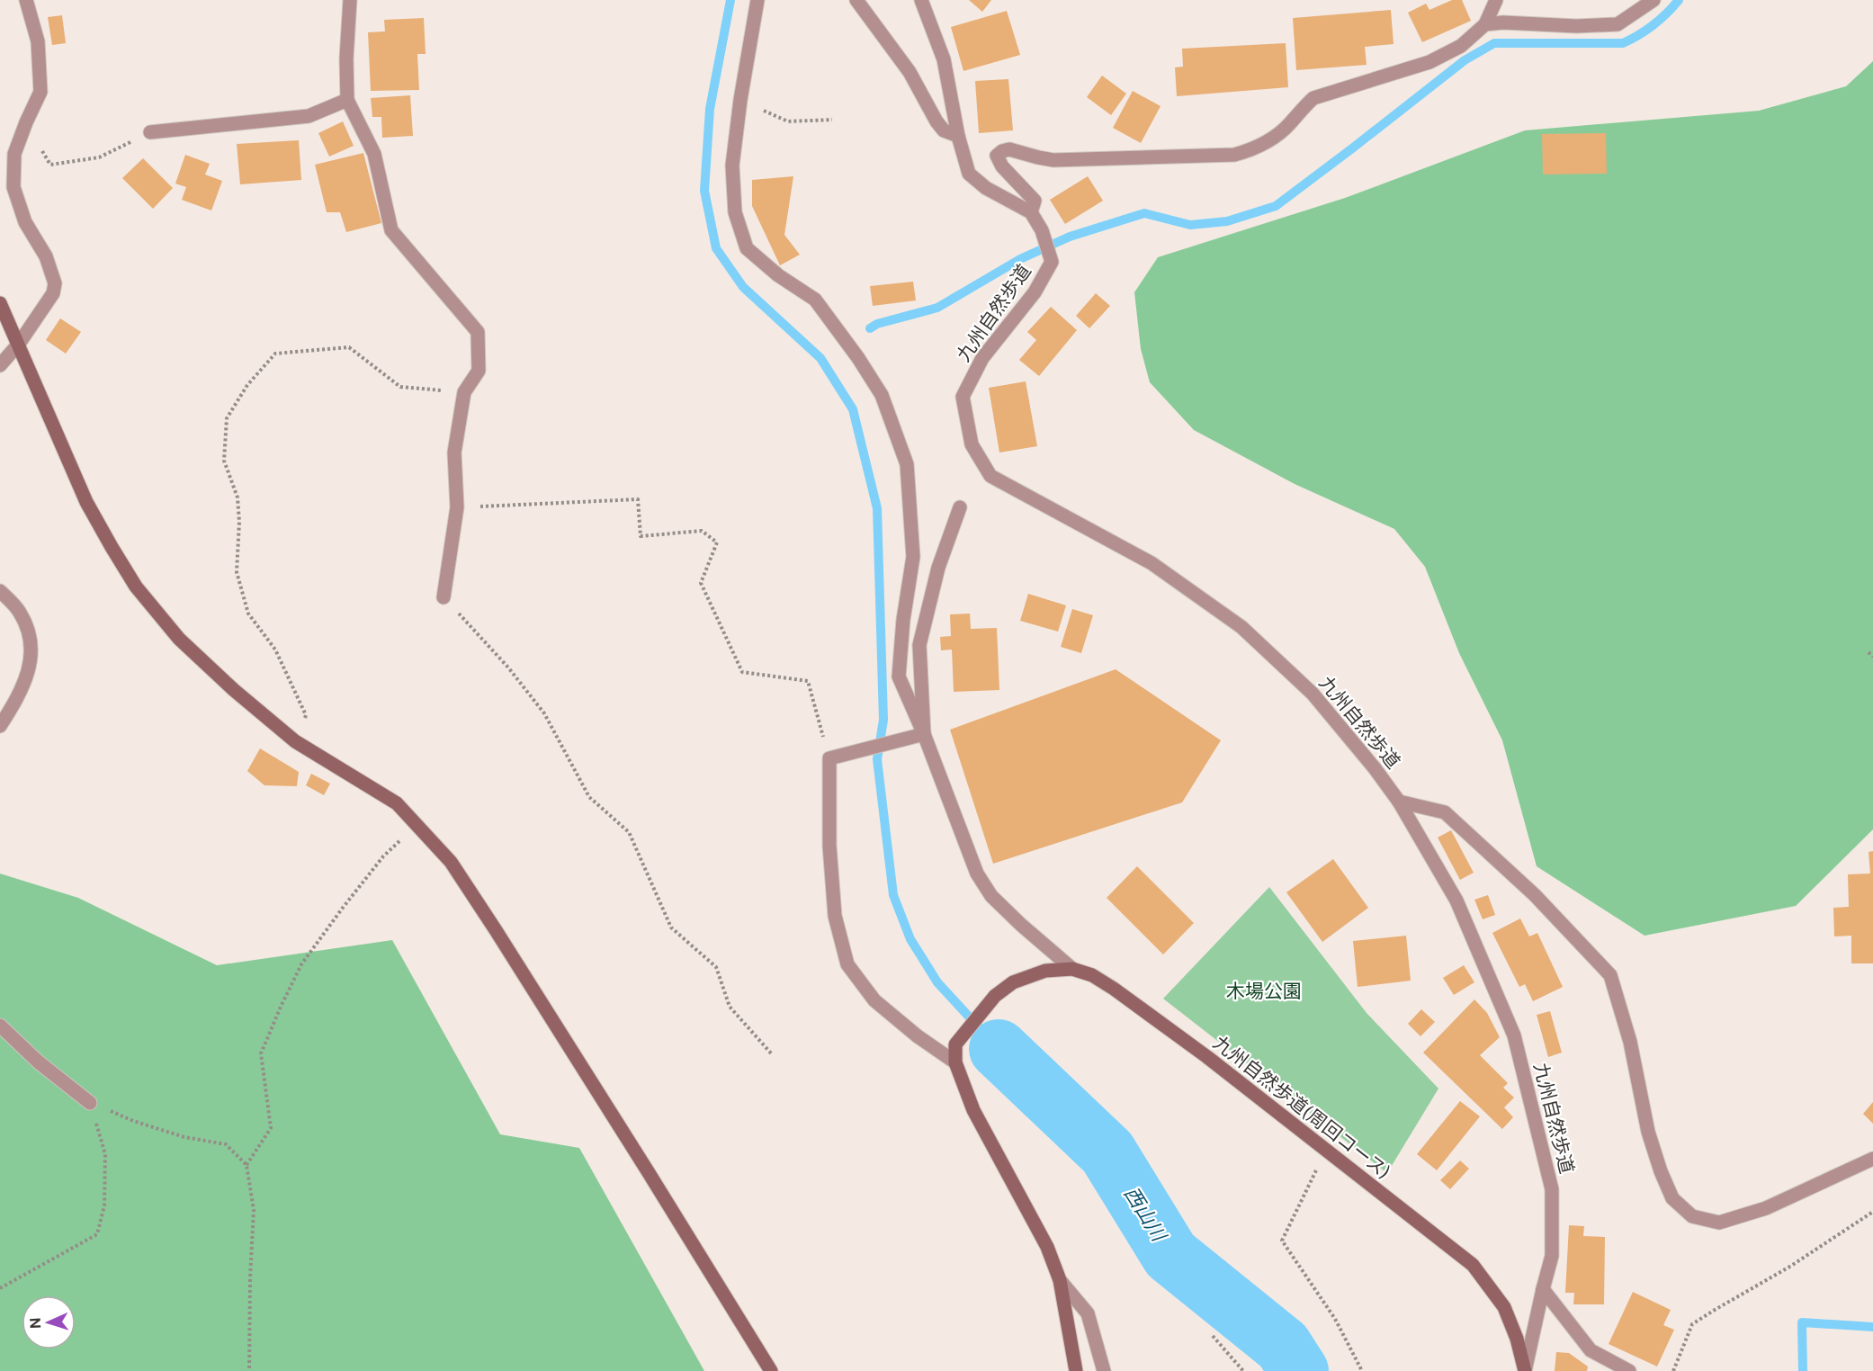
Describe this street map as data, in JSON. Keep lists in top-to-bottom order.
{
  "streets": {
    "street": ["九州自然歩道", "九州自然歩道(周回コース)"]
  },
  "crossings": [
    ["九州自然歩道", "九州自然歩道(周回コース)"]
  ],
  "water": ["西山川"],
  "parks": ["木場公園"],
  "north": "left"
}
